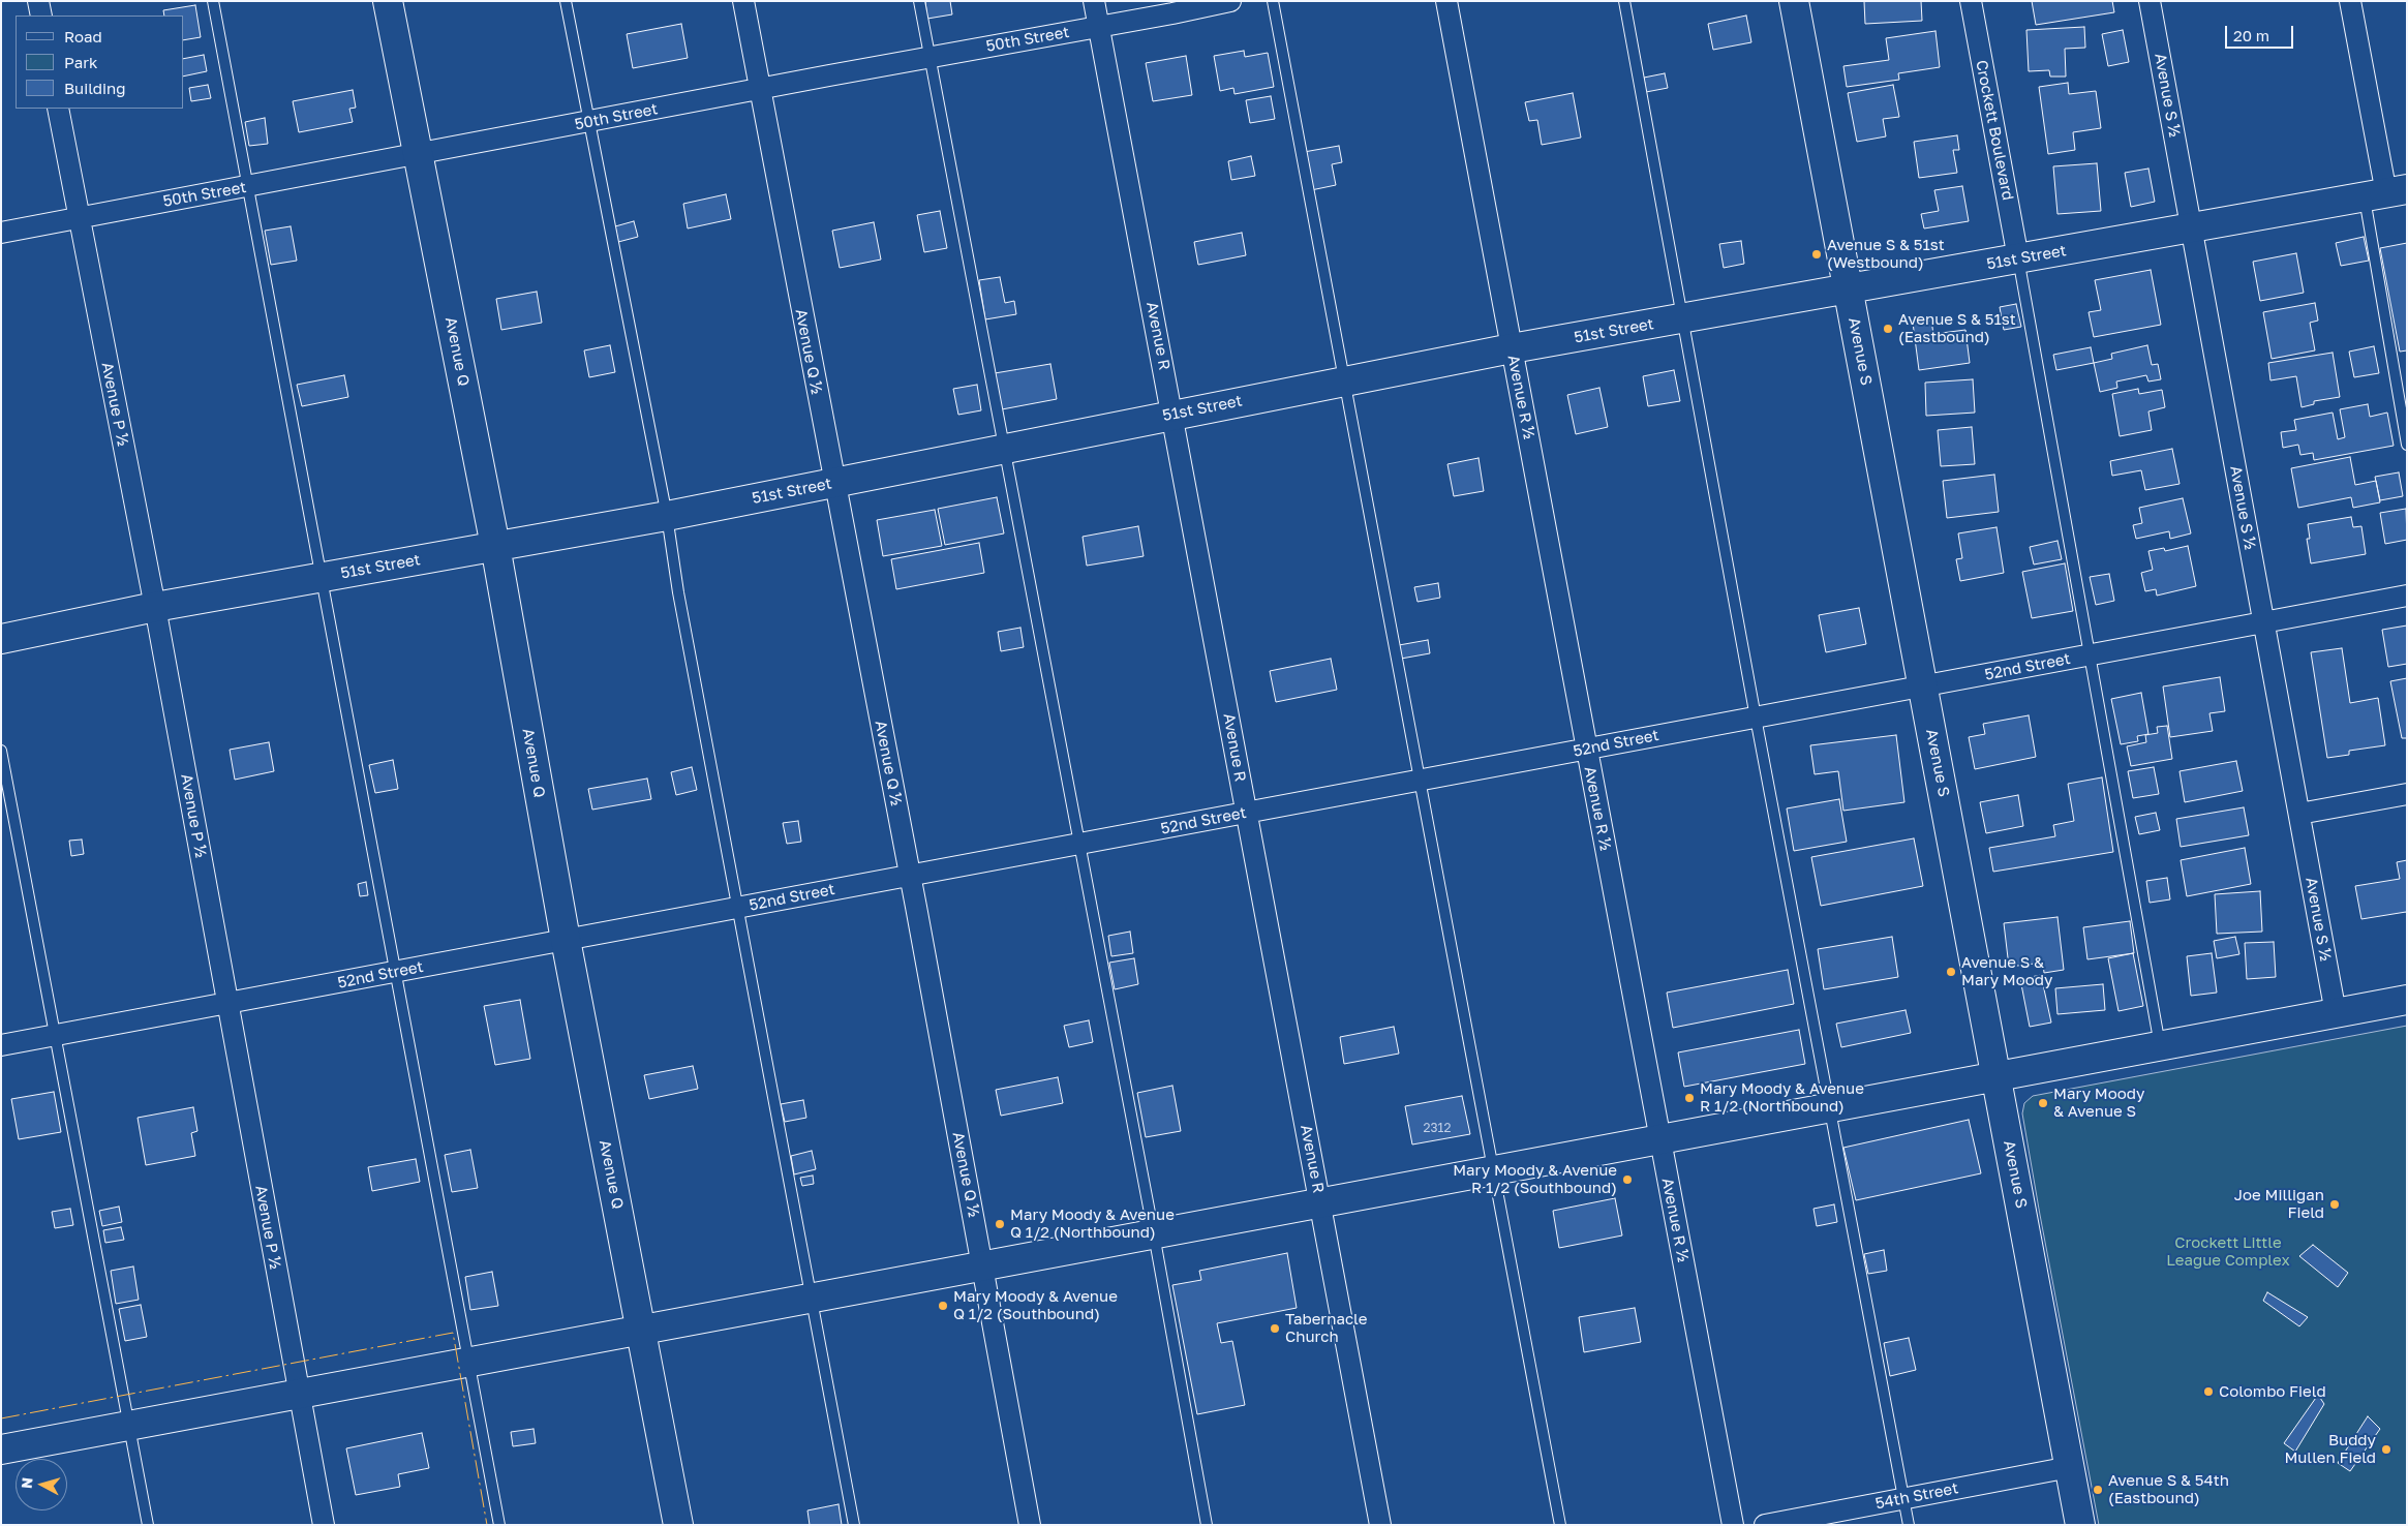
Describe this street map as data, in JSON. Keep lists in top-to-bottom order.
{
  "streets": {
    "main road": ["51st Street", "Avenue Q", "Avenue S"],
    "street": [
      "50th Street",
      "Avenue S ½",
      "Crockett Boulevard",
      "Avenue R",
      "Avenue Q ½",
      "Avenue R ½",
      "Avenue P ½",
      "52nd Street",
      "54th Street"
    ]
  },
  "crossings": [
    ["50th Street", "Avenue R"],
    ["50th Street", "Avenue Q"],
    ["50th Street", "Avenue Q ½"],
    ["50th Street", "Avenue P ½"],
    ["Avenue S ½", "51st Street"],
    ["Avenue S ½", "52nd Street"],
    ["Crockett Boulevard", "51st Street"],
    ["51st Street", "Avenue R"],
    ["51st Street", "Avenue Q"],
    ["51st Street", "Avenue Q ½"],
    ["51st Street", "Avenue S"],
    ["51st Street", "Avenue R ½"],
    ["51st Street", "Avenue P ½"],
    ["Avenue R", "52nd Street"],
    ["Avenue Q", "52nd Street"],
    ["Avenue Q ½", "52nd Street"],
    ["Avenue S", "52nd Street"],
    ["Avenue S", "54th Street"],
    ["Avenue R ½", "52nd Street"],
    ["Avenue P ½", "52nd Street"]
  ],
  "parks": ["Crockett Little League Complex"],
  "places": [
    "Avenue S & 51st (Westbound)",
    "Avenue S & 51st (Eastbound)",
    "Avenue S & Mary Moody",
    "Mary Moody & Avenue R 1/2 (Northbound)",
    "Mary Moody & Avenue S",
    "Mary Moody & Avenue R 1/2 (Southbound)",
    "Joe Milligan Field",
    "Mary Moody & Avenue Q 1/2 (Northbound)",
    "Mary Moody & Avenue Q 1/2 (Southbound)",
    "Tabernacle Church",
    "Colombo Field",
    "Buddy Mullen Field",
    "Avenue S & 54th (Eastbound)"
  ],
  "house_numbers": ["2312"],
  "legend": ["Road", "Park", "Building"],
  "scale_bar": "20 m",
  "north": "left"
}
